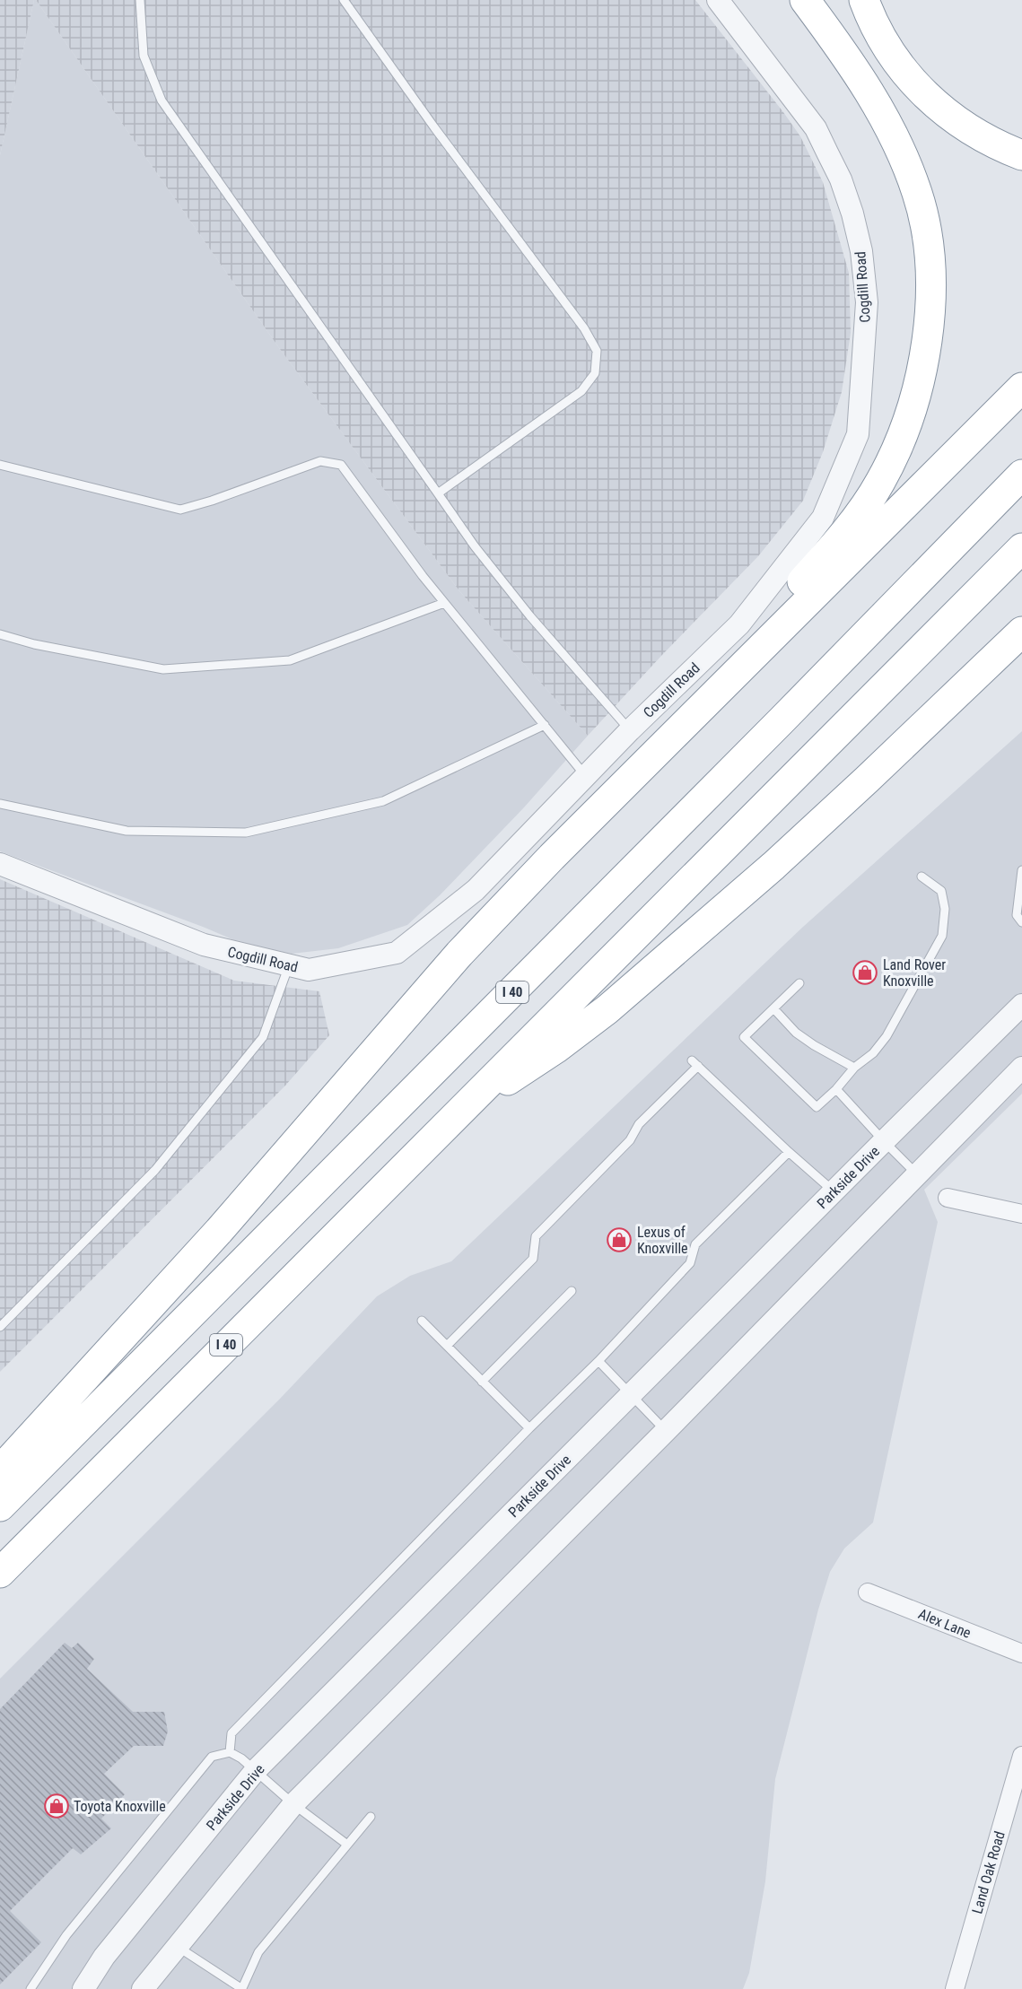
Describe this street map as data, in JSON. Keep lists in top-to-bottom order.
{
  "streets": {
    "highway": ["I 40"],
    "street": [
      "Cogdill Road",
      "Parkside Drive",
      "Alex Lane",
      "Land Oak Road"
    ]
  },
  "places": {
    "shop": ["Land Rover Knoxville", "Lexus of Knoxville", "Toyota Knoxville"]
  }
}
